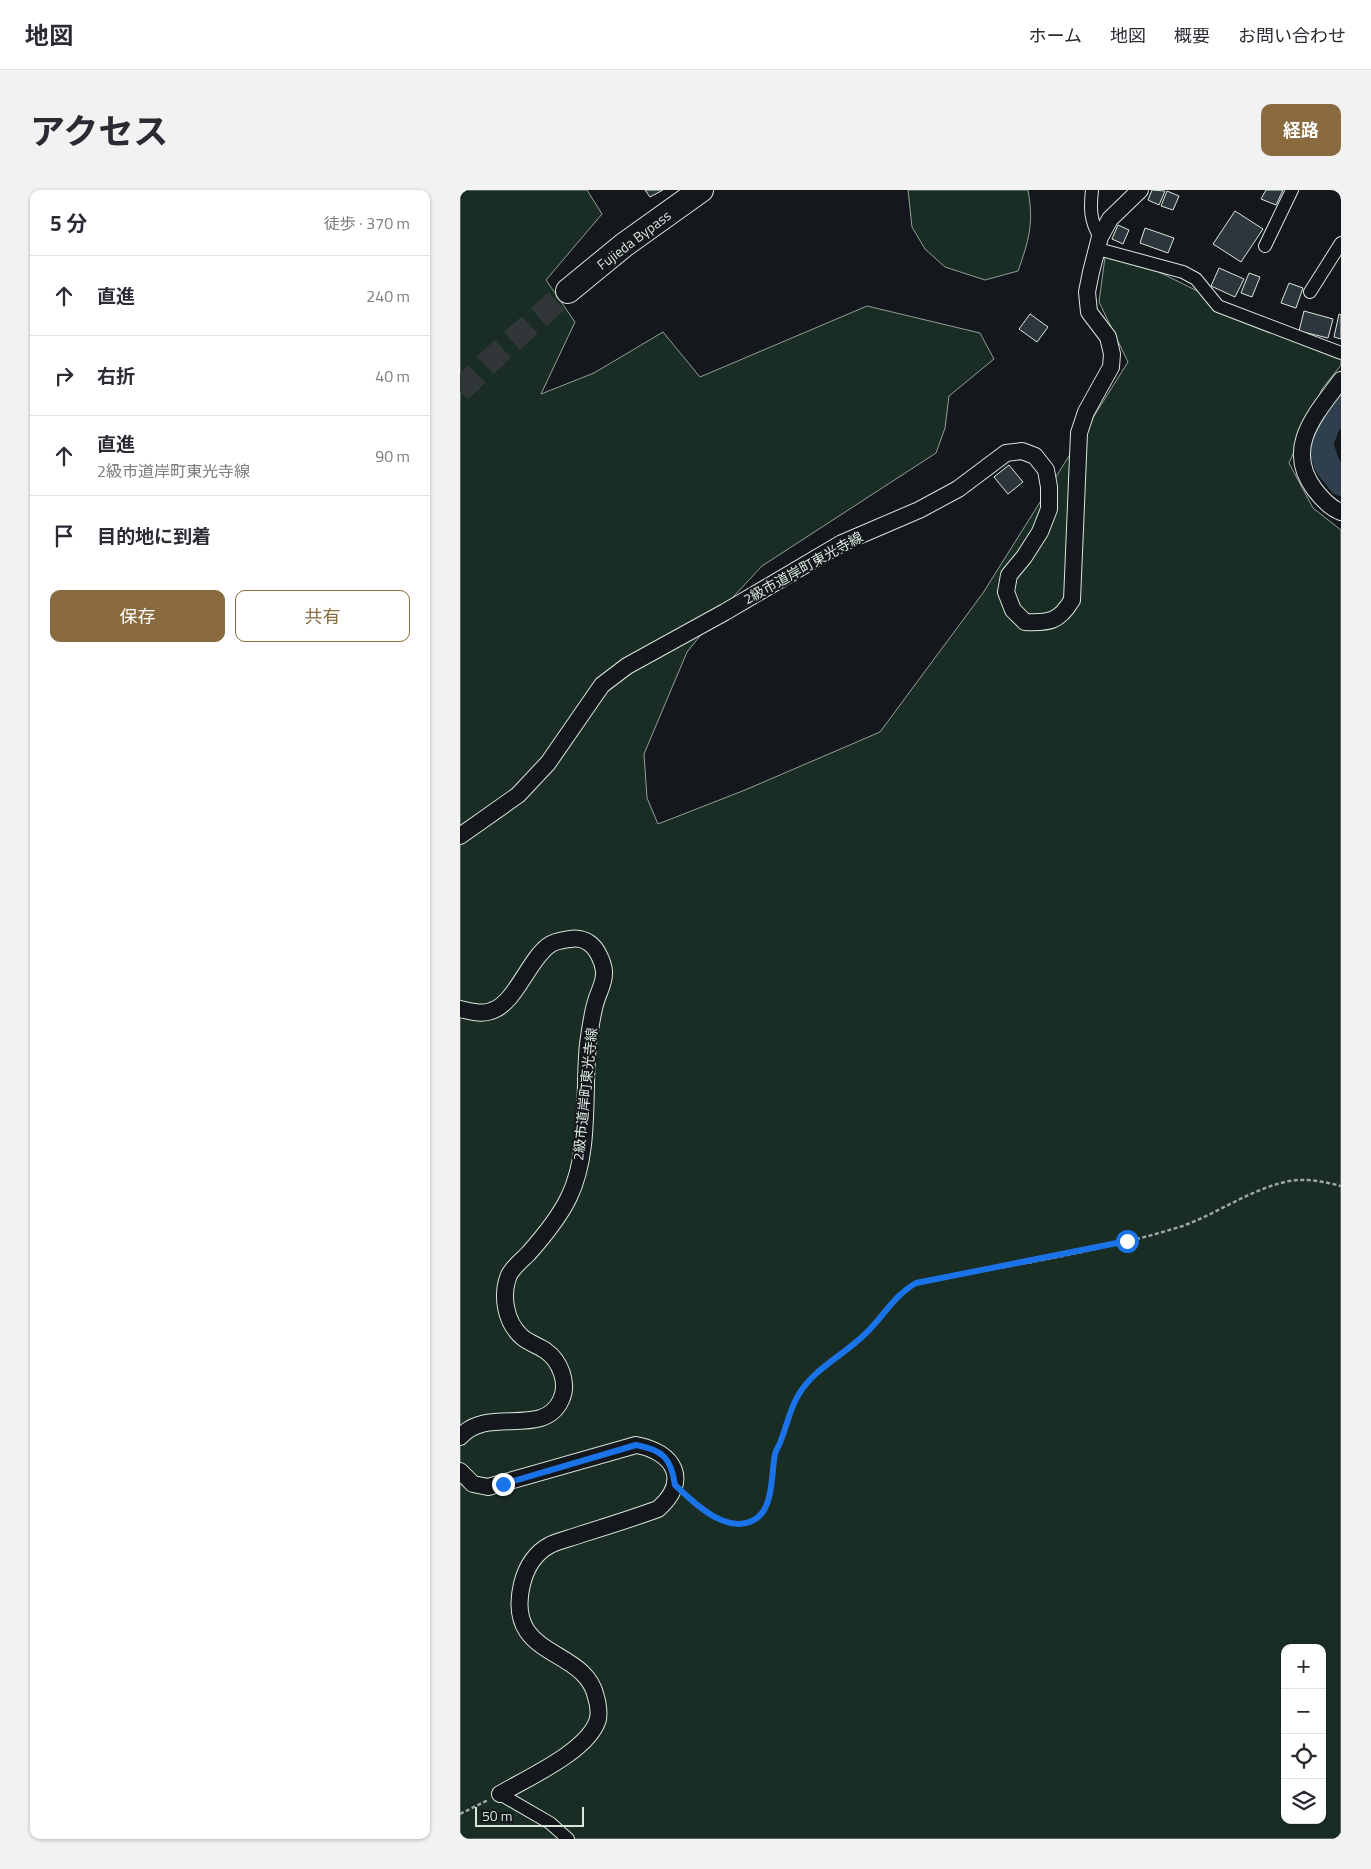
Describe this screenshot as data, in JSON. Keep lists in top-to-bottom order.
{
  "streets": {
    "highway": ["Fujieda Bypass"],
    "street": ["2級市道岸町東光寺線"]
  },
  "scale_bar": "50 m",
  "page": {
    "header": "地図",
    "nav": [
      "ホーム",
      "地図",
      "概要",
      "お問い合わせ"
    ],
    "title": "アクセス",
    "buttons": [
      "経路",
      ["保存", "共有"]
    ],
    "heading": ["5 分", "徒歩 · 370 m"],
    "list": [
      ["直進", "240 m"],
      ["右折", "40 m"],
      ["直進", "2級市道岸町東光寺線", "90 m"],
      "目的地に到着"
    ],
    "map_buttons": ["+", "−"],
    "scale": "50 m"
  }
}
